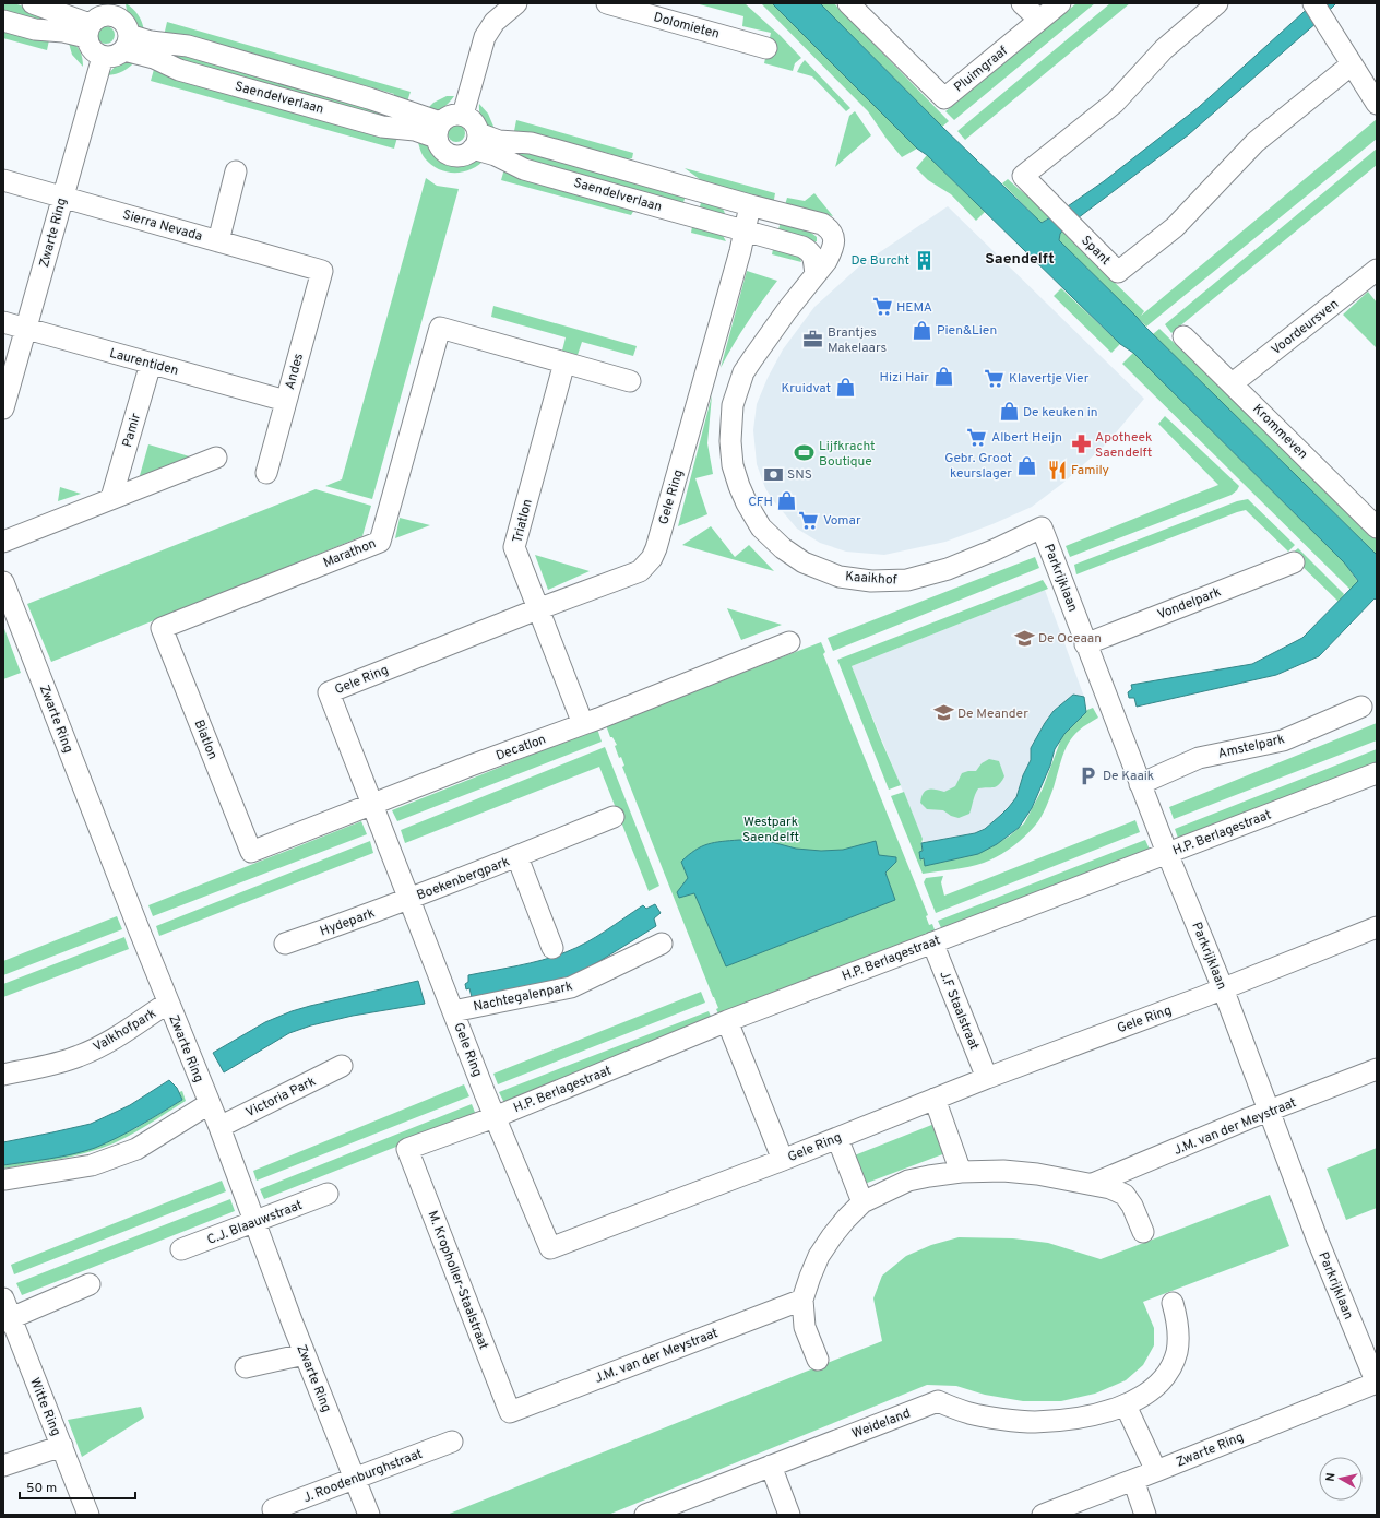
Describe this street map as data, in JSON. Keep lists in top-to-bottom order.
{
  "streets": {
    "street": [
      "Dolomieten",
      "Pluimgraaf",
      "Saendelverlaan",
      "Sierra Nevada",
      "Zwarte Ring",
      "Spant",
      "Voordeursven",
      "Laurentiden",
      "Andes",
      "Pamir",
      "Krommeven",
      "Gele Ring",
      "Triatlon",
      "Marathon",
      "Kaaikhof",
      "Parkrijklaan",
      "Vondelpark",
      "Biatlon",
      "Amstelpark",
      "Decatlon",
      "H.P. Berlagestraat",
      "Boekenbergpark",
      "Hydepark",
      "Nachtegalenpark",
      "J.F Staalstraat",
      "Valkhofpark",
      "Victoria Park",
      "J.M. van der Meystraat",
      "C.J. Blaauwstraat",
      "M. Kropholler-Staalstraat",
      "Witte Ring",
      "Weideland",
      "J. Roodenburghstraat"
    ]
  },
  "crossings": [
    ["Saendelverlaan", "Zwarte Ring"],
    ["Saendelverlaan", "Gele Ring"],
    ["Saendelverlaan", "Kaaikhof"],
    ["Sierra Nevada", "Zwarte Ring"],
    ["Sierra Nevada", "Andes"],
    ["Zwarte Ring", "Laurentiden"],
    ["Zwarte Ring", "Parkrijklaan"],
    ["Zwarte Ring", "Valkhofpark"],
    ["Zwarte Ring", "Victoria Park"],
    ["Zwarte Ring", "C.J. Blaauwstraat"],
    ["Zwarte Ring", "J. Roodenburghstraat"],
    ["Voordeursven", "Krommeven"],
    ["Laurentiden", "Andes"],
    ["Laurentiden", "Pamir"],
    ["Gele Ring", "Triatlon"],
    ["Gele Ring", "Parkrijklaan"],
    ["Gele Ring", "Decatlon"],
    ["Gele Ring", "H.P. Berlagestraat"],
    ["Gele Ring", "Boekenbergpark"],
    ["Gele Ring", "Hydepark"],
    ["Gele Ring", "Nachtegalenpark"],
    ["Gele Ring", "J.F Staalstraat"],
    ["Triatlon", "Marathon"],
    ["Triatlon", "Decatlon"],
    ["Marathon", "Biatlon"],
    ["Kaaikhof", "Parkrijklaan"],
    ["Parkrijklaan", "Vondelpark"],
    ["Parkrijklaan", "Amstelpark"],
    ["Parkrijklaan", "H.P. Berlagestraat"],
    ["Parkrijklaan", "J.M. van der Meystraat"],
    ["Biatlon", "Decatlon"],
    ["H.P. Berlagestraat", "J.F Staalstraat"],
    ["H.P. Berlagestraat", "M. Kropholler-Staalstraat"],
    ["Boekenbergpark", "Hydepark"],
    ["J.M. van der Meystraat", "M. Kropholler-Staalstraat"]
  ],
  "districts": ["Saendelft"],
  "parks": ["Westpark Saendelft"],
  "places": {
    "building": ["De Burcht"],
    "supermarket": [
      "HEMA",
      "Klavertje Vier",
      "Albert Heijn",
      "Vomar"
    ],
    "shop": [
      "Pien&Lien",
      "Hizi Hair",
      "Kruidvat",
      "De keuken in",
      "Gebr. Groot keurslager",
      "CFH"
    ],
    "office": ["Brantjes Makelaars"],
    "pharmacy": ["Apotheek Saendelft"],
    "sports": ["Lijfkracht Boutique"],
    "restaurant": ["Family"],
    "bank": ["SNS"],
    "school or university": ["De Oceaan", "De Meander"],
    "parking": ["De Kaaik"]
  },
  "scale_bar": "50 m",
  "north": "left"
}
